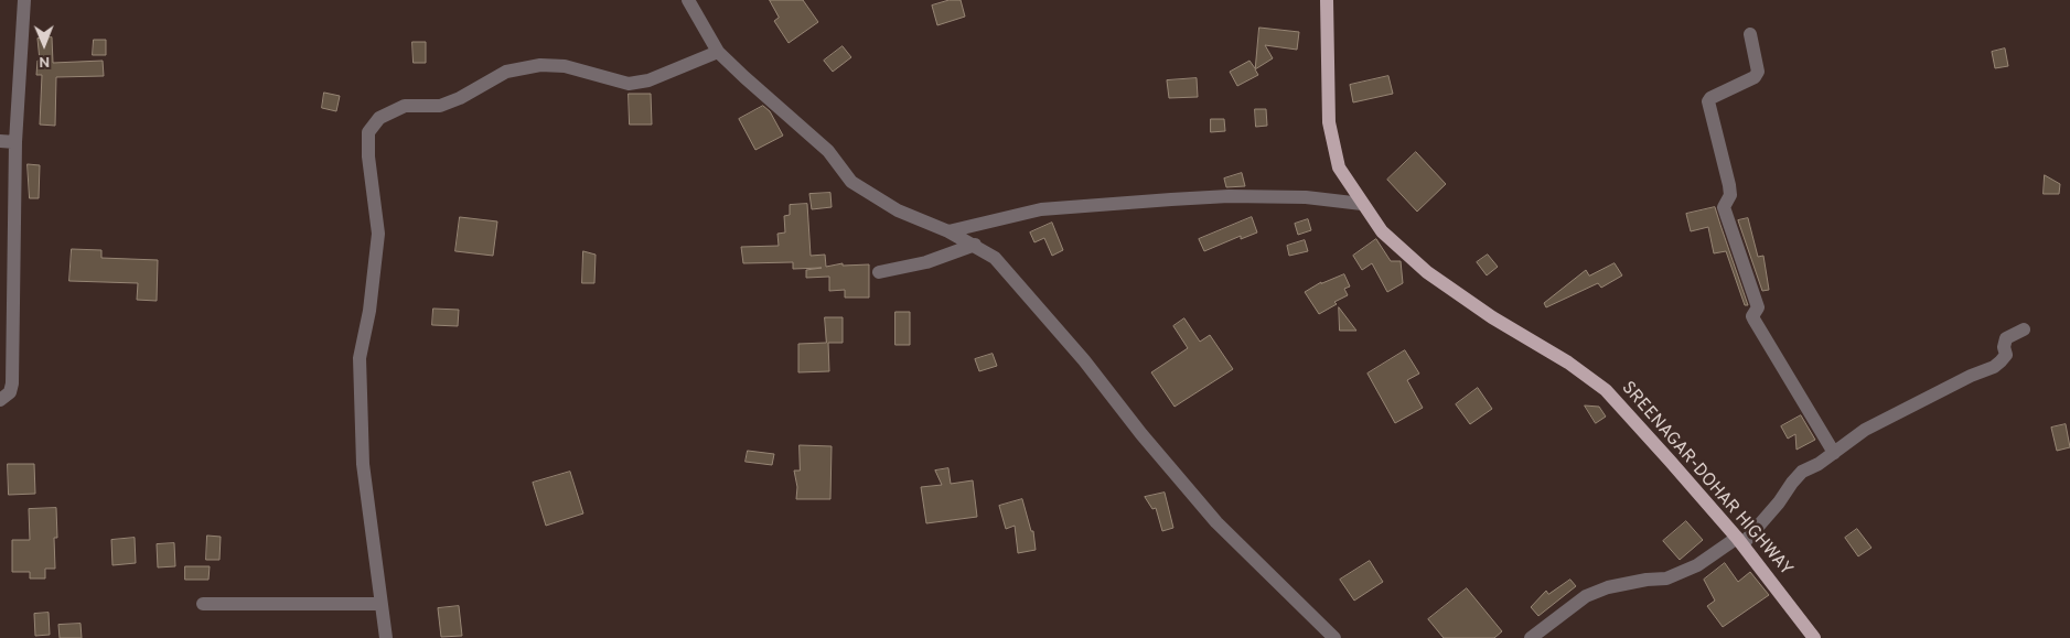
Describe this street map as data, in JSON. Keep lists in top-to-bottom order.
{
  "streets": {
    "main road": ["SREENAGAR-DOHAR HIGHWAY"]
  },
  "north": "bottom"
}
